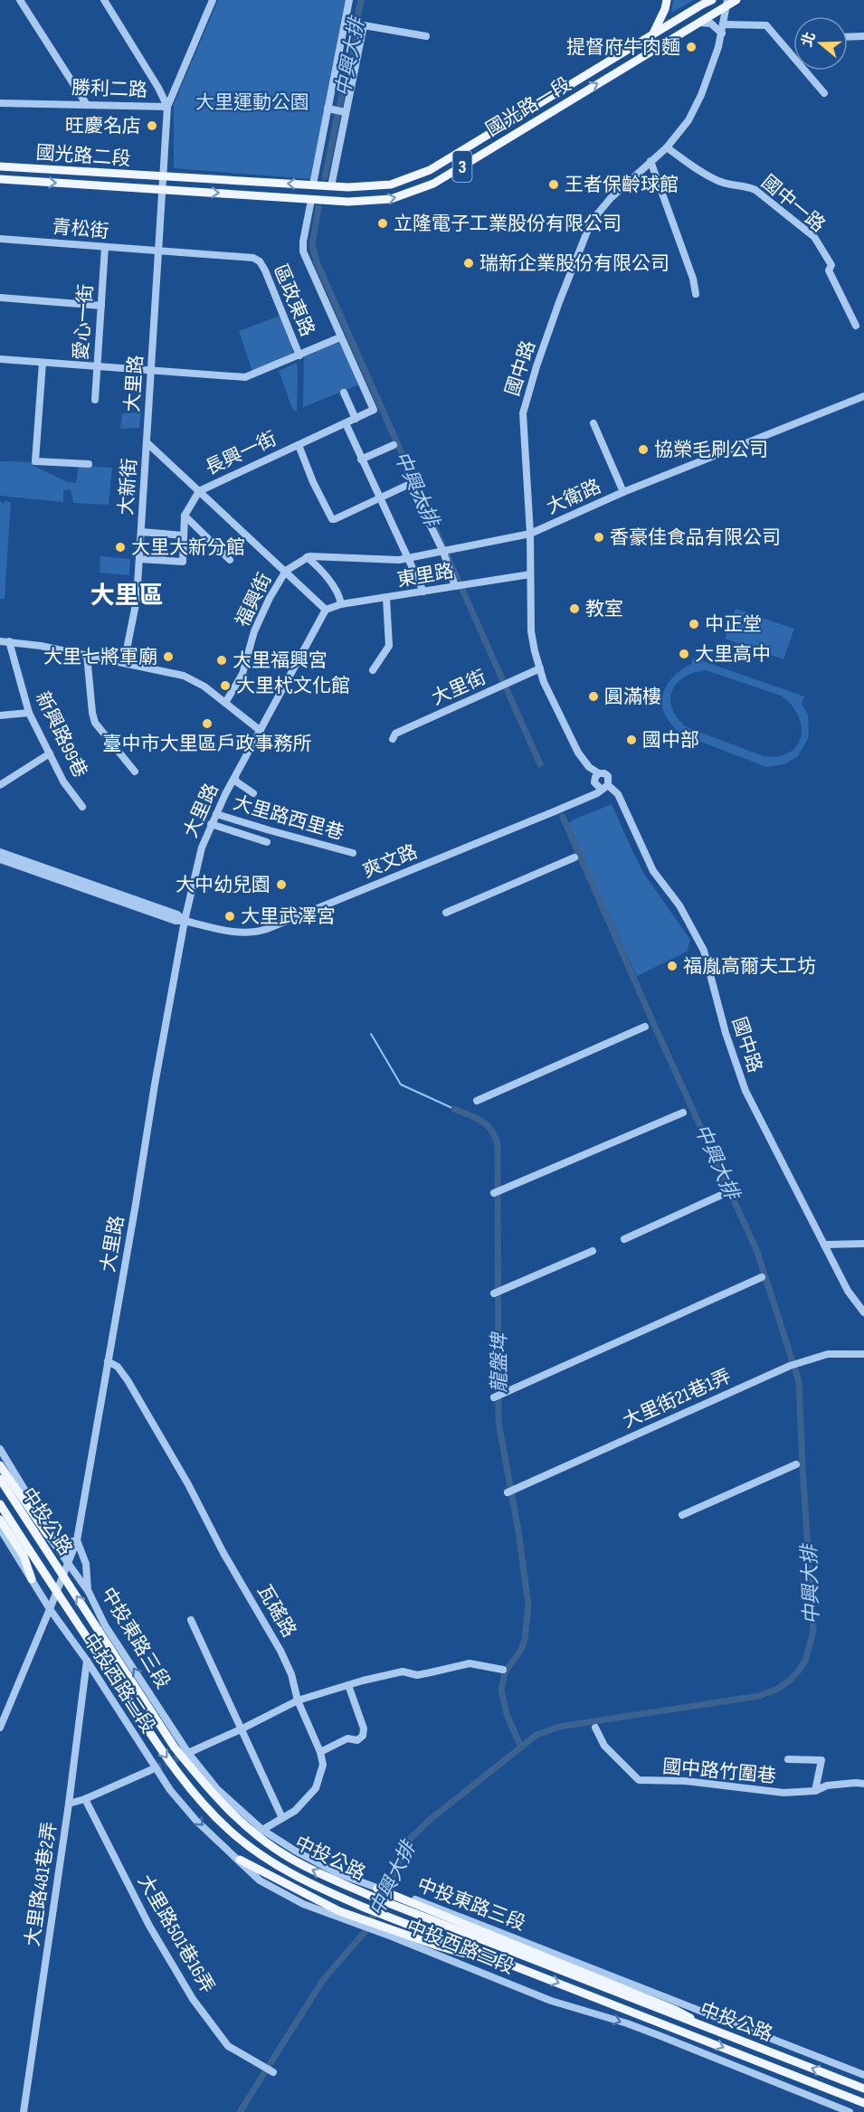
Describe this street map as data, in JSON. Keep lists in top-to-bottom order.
{
  "streets": {
    "main road": [
      "國光路一段",
      "國光路二段",
      "3",
      "中投公路"
    ],
    "street": [
      "勝利二路",
      "國中一路",
      "青松街",
      "區政東路",
      "愛心一街",
      "國中路",
      "大里路",
      "長興一街",
      "大新街",
      "大衛路",
      "東里路",
      "福興街",
      "大里街",
      "新興路99巷",
      "大里路西里巷",
      "爽文路",
      "大里街21巷1弄",
      "瓦磘路",
      "中投東路三段",
      "中投西路三段",
      "國中路竹圍巷",
      "大里路481巷2弄",
      "大里路501巷16弄"
    ]
  },
  "crossings": [
    ["勝利二路", "大里路"],
    ["國光路一段", "國光路二段"],
    ["國光路一段", "國中路"],
    ["國光路一段", "大里路"],
    ["國光路二段", "大里路"],
    ["國中一路", "國中路"],
    ["青松街", "區政東路"],
    ["青松街", "愛心一街"],
    ["青松街", "大里路"],
    ["區政東路", "大里路"],
    ["國中路", "大衛路"],
    ["國中路", "東里路"],
    ["國中路", "大里街"],
    ["國中路", "爽文路"],
    ["大里路", "大新街"],
    ["大里路", "東里路"],
    ["大里路", "大里路西里巷"],
    ["大里路", "爽文路"],
    ["大里路", "瓦磘路"],
    ["大里路", "中投東路三段"],
    ["大里路", "中投西路三段"],
    ["長興一街", "大新街"],
    ["中投西路三段", "大里路481巷2弄"]
  ],
  "one_way": ["中投西路三段"],
  "districts": ["大里區"],
  "water": ["中興大排", "龍盤埤"],
  "parks": ["大里運動公園"],
  "places": [
    "提督府牛肉麵",
    "旺慶名店",
    "王者保齡球館",
    "立隆電子工業股份有限公司",
    "瑞新企業股份有限公司",
    "協榮毛刷公司",
    "香豪佳食品有限公司",
    "大里大新分館",
    "教室",
    "中正堂",
    "大里高中",
    "大里七將軍廟",
    "大里福興宮",
    "大里杙文化館",
    "圓滿樓",
    "臺中市大里區戶政事務所",
    "國中部",
    "大中幼兒園",
    "大里武澤宮",
    "福胤高爾夫工坊"
  ],
  "north": "left"
}
